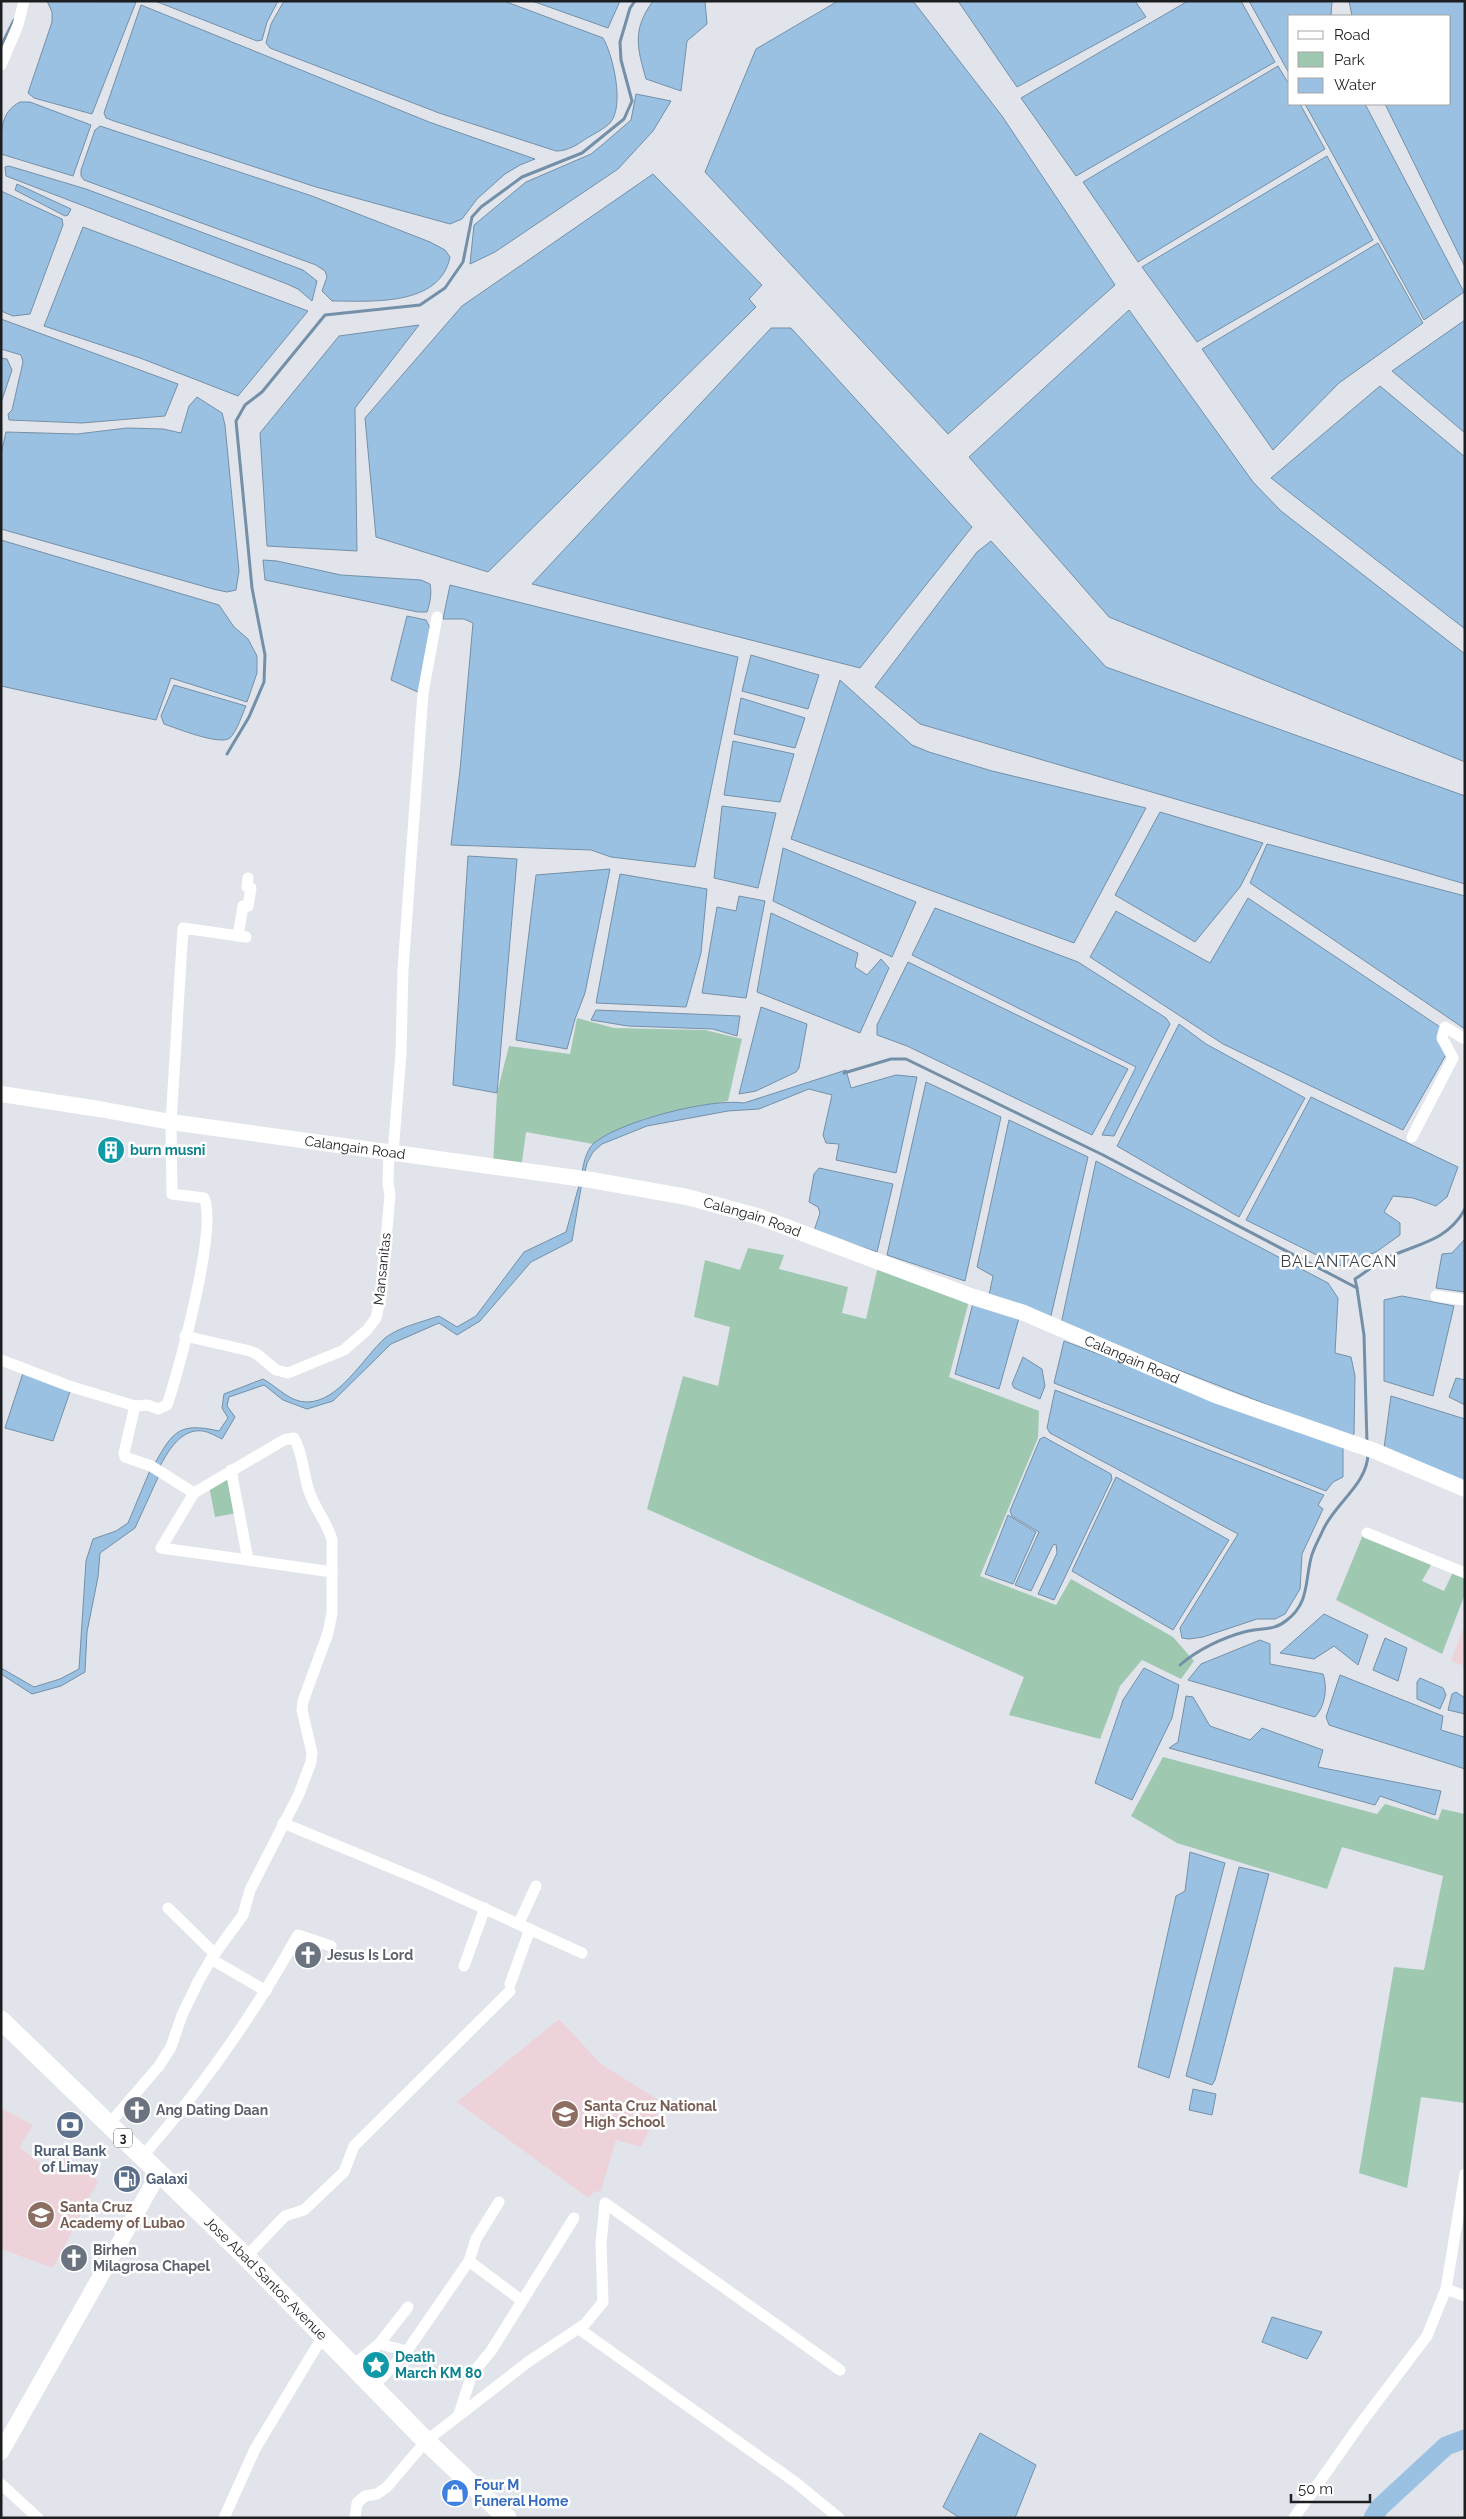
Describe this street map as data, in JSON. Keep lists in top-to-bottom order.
{
  "streets": {
    "main road": ["3", "Jose Abad Santos Avenue"],
    "street": ["Calangain Road", "Mansanitas"]
  },
  "crossings": [
    ["Calangain Road", "Mansanitas"]
  ],
  "districts": ["BALANTACAN"],
  "places": {
    "building": ["burn musni"],
    "church": ["Jesus Is Lord", "Ang Dating Daan", "Birhen Milagrosa Chapel"],
    "school or university": ["Santa Cruz National High School", "Santa Cruz Academy of Lubao"],
    "bank": ["Rural Bank of Limay"],
    "fuel station": ["Galaxi"],
    "place": ["Death March KM 80"],
    "shop": ["Four M Funeral Home"]
  },
  "legend": ["Road", "Park", "Water"],
  "scale_bar": "50 m"
}
